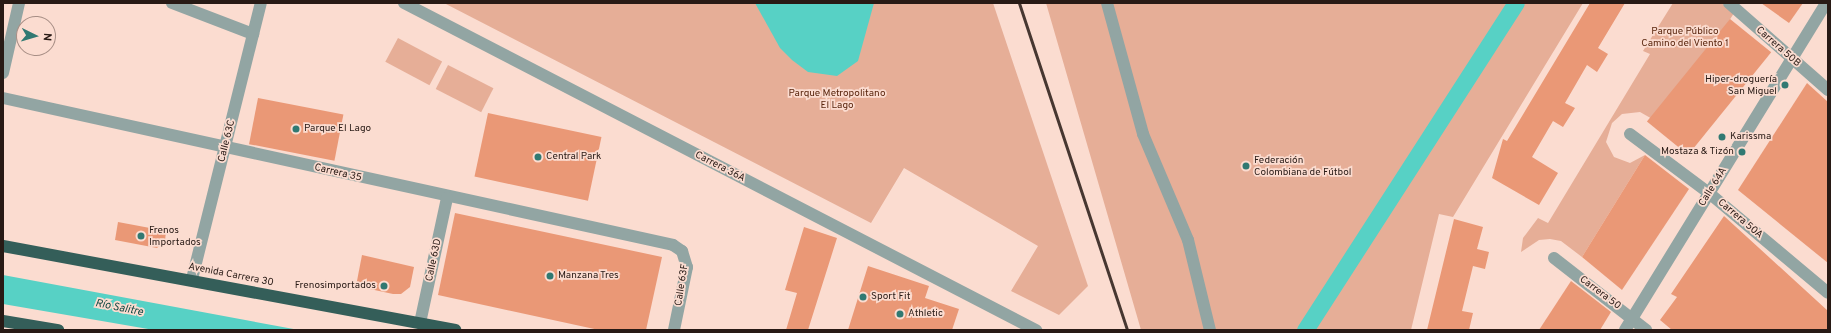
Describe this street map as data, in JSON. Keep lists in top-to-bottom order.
{
  "streets": {
    "highway": ["Avenida Carrera 30"],
    "street": [
      "Carrera 50B",
      "Calle 63C",
      "Carrera 36A",
      "Carrera 35",
      "Calle 64A",
      "Carrera 50A",
      "Calle 63D",
      "Calle 63F",
      "Carrera 50"
    ]
  },
  "crossings": [
    ["Carrera 50B", "Calle 64A"],
    ["Calle 63C", "Carrera 35"],
    ["Calle 63C", "Avenida Carrera 30"],
    ["Carrera 35", "Calle 63D"],
    ["Carrera 35", "Calle 63F"],
    ["Calle 64A", "Carrera 50A"],
    ["Calle 64A", "Carrera 50"],
    ["Calle 63D", "Avenida Carrera 30"]
  ],
  "water": ["Río Salitre"],
  "parks": ["Parque Público Camino del Viento 1", "Parque Metropolitano El Lago"],
  "places": [
    "Hiper-droguería San Miguel",
    "Parque El Lago",
    "Karissma",
    "Mostaza & Tizón",
    "Central Park",
    "Federación Colombiana de Fútbol",
    "Frenos Importados",
    "Manzana Tres",
    "Frenosimportados",
    "Sport Fit",
    "Athletic"
  ],
  "north": "right"
}
